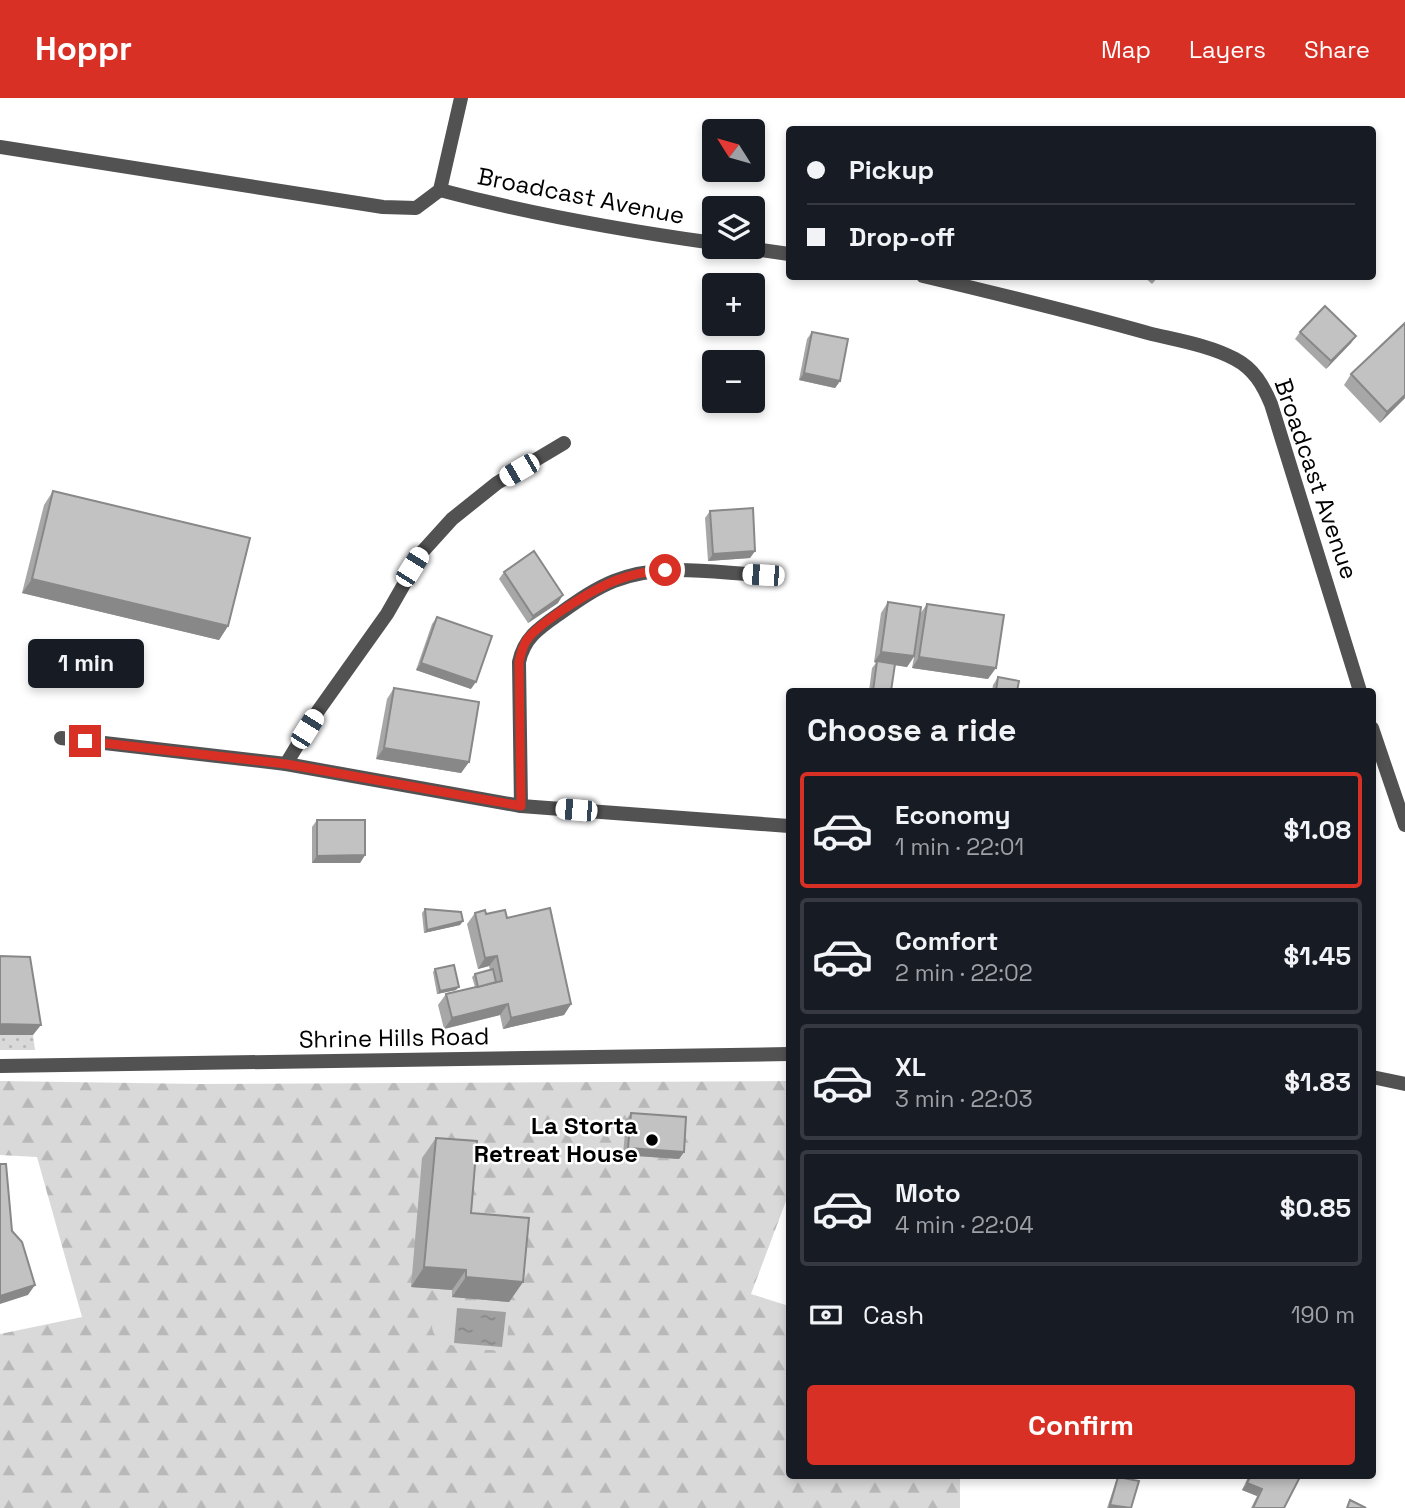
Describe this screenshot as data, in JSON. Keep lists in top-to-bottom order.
{
  "streets": {
    "street": ["Broadcast Avenue", "Shrine Hills Road"]
  },
  "places": ["La Storta Retreat House"],
  "north": "top left",
  "page": {
    "header": "Hoppr",
    "nav": ["Map", "Layers", "Share"],
    "map_buttons": ["+", "−"],
    "banner": ["Pickup", "Drop-off"],
    "bubble": "1 min",
    "heading": "Choose a ride",
    "list": [
      {
        "name": "Economy",
        "note": "1 min · 22:01",
        "value": "$1.08"
      },
      {
        "name": "Comfort",
        "note": "2 min · 22:02",
        "value": "$1.45"
      },
      {
        "name": "XL",
        "note": "3 min · 22:03",
        "value": "$1.83"
      },
      {
        "name": "Moto",
        "note": "4 min · 22:04",
        "value": "$0.85"
      }
    ],
    "pay": ["Cash", "190 m"],
    "buttons": "Confirm"
  }
}
